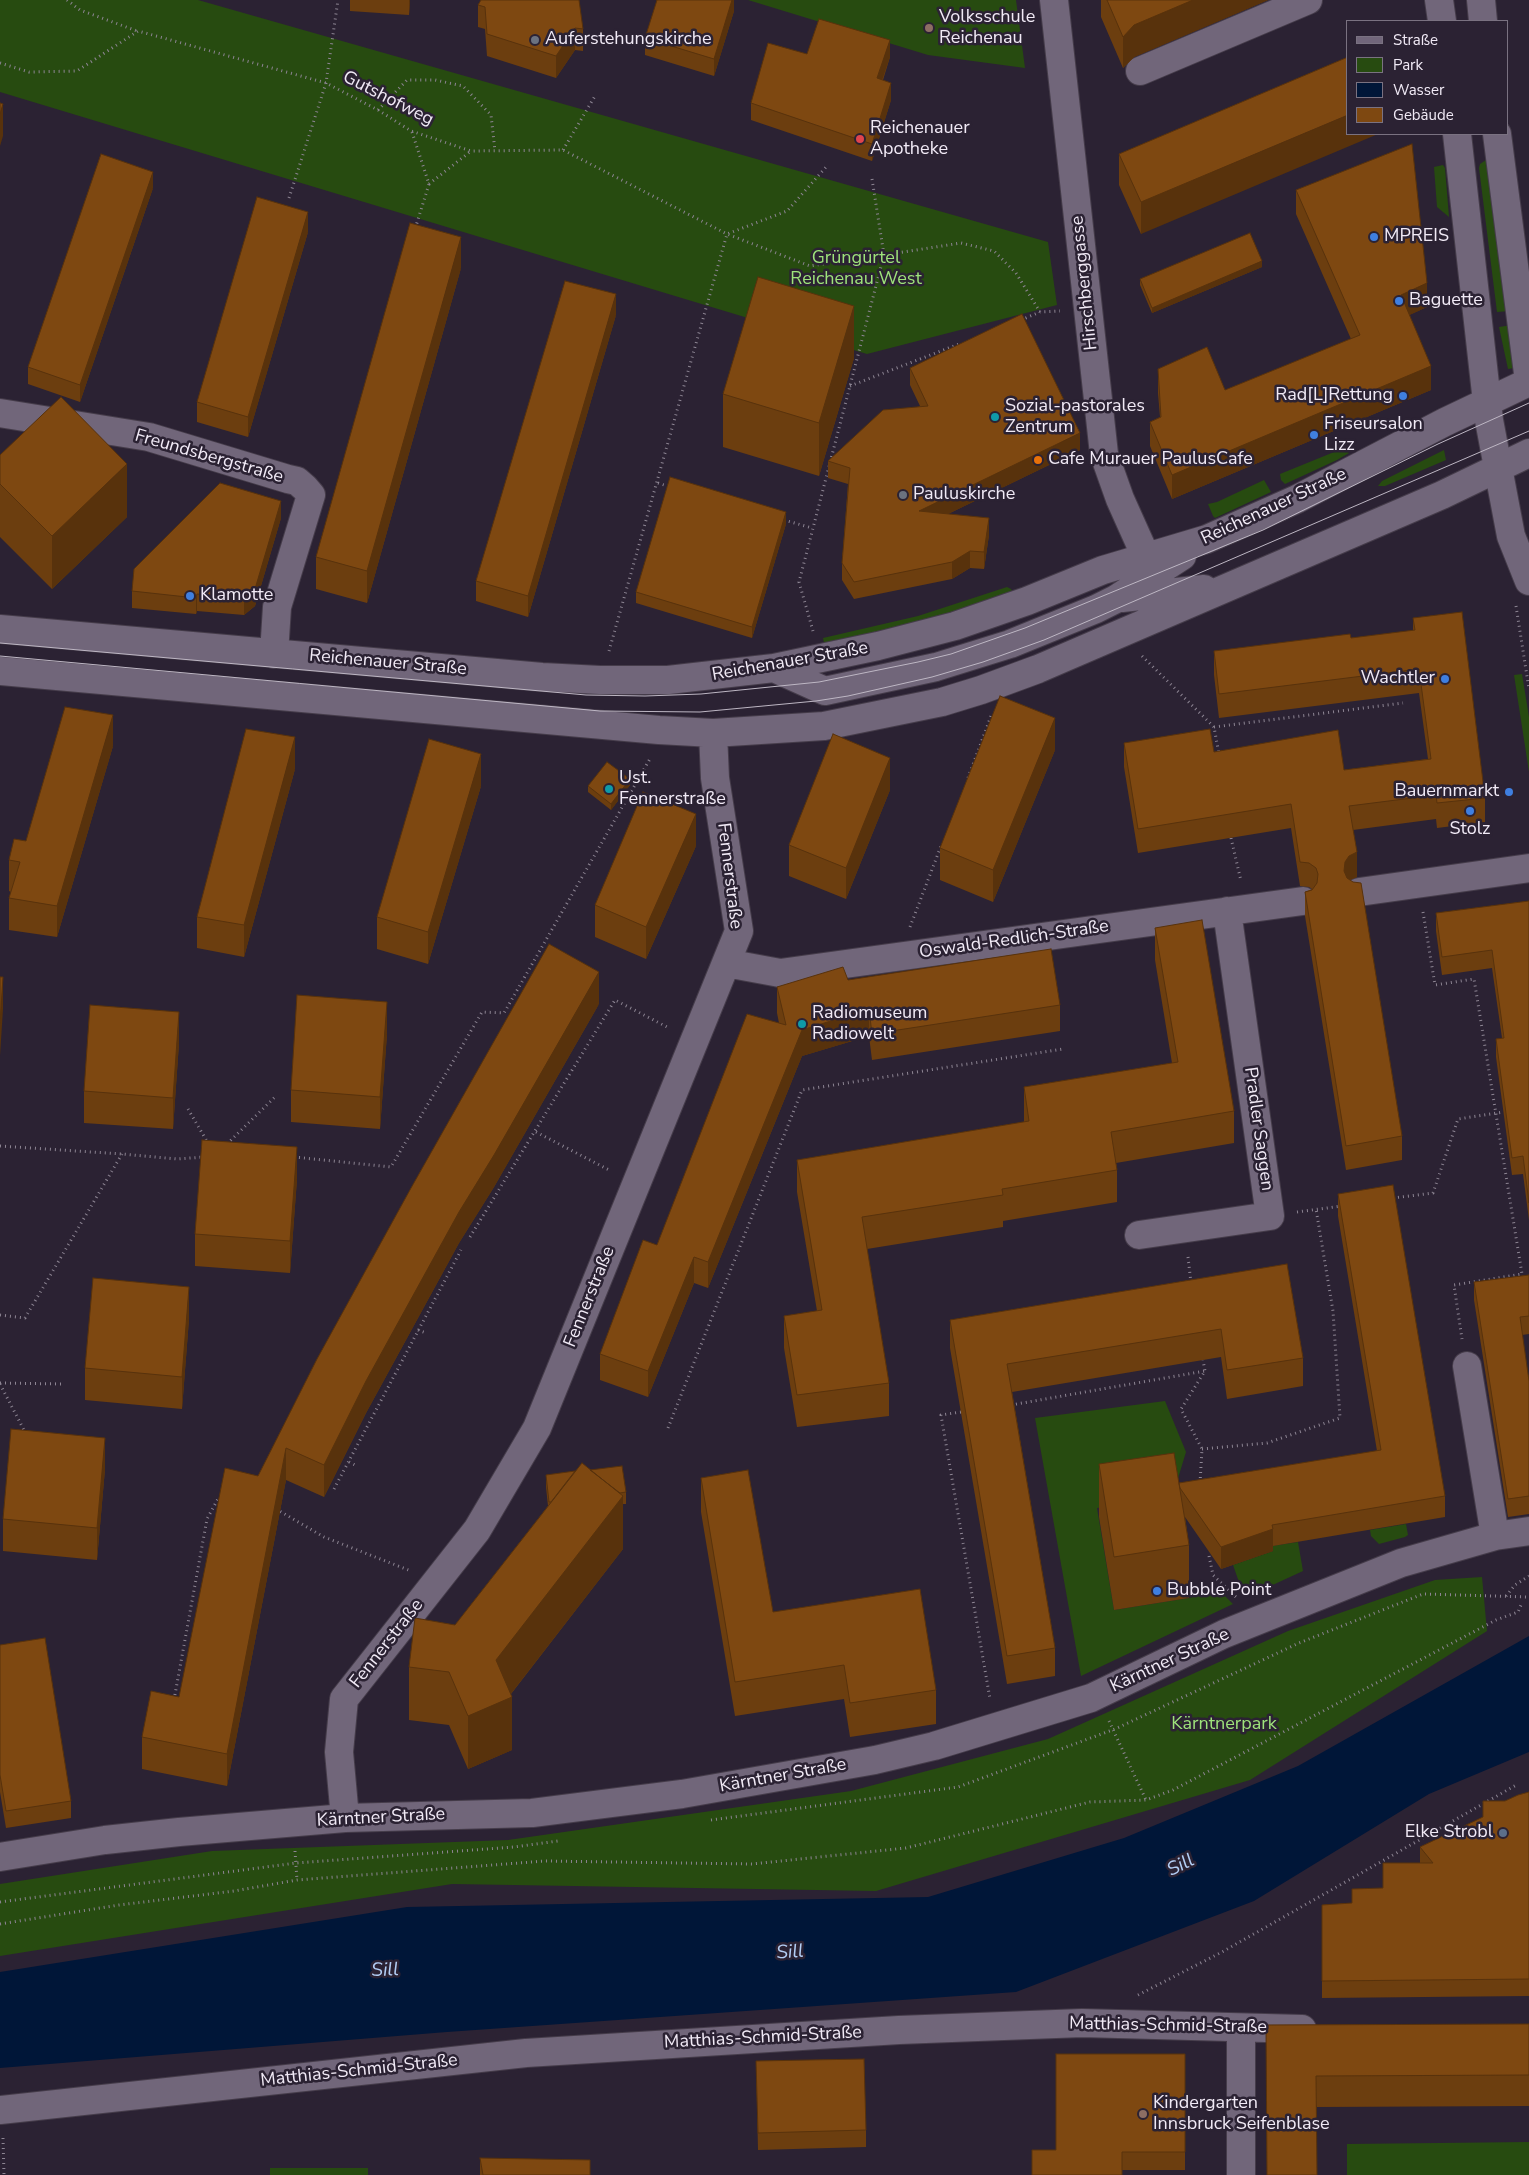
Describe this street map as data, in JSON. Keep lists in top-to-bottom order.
{
  "streets": {
    "street": [
      "Hirschberggasse",
      "Freundsbergstraße",
      "Reichenauer Straße",
      "Fennerstraße",
      "Oswald-Redlich-Straße",
      "Pradler Saggen",
      "Kärntner Straße",
      "Matthias-Schmid-Straße"
    ],
    "path": ["Gutshofweg"]
  },
  "crossings": [
    ["Hirschberggasse", "Reichenauer Straße"],
    ["Freundsbergstraße", "Reichenauer Straße"],
    ["Fennerstraße", "Oswald-Redlich-Straße"],
    ["Fennerstraße", "Kärntner Straße"],
    ["Oswald-Redlich-Straße", "Pradler Saggen"]
  ],
  "water": ["Sill"],
  "parks": ["Grüngürtel Reichenau West", "Kärntnerpark"],
  "places": [
    "Volksschule Reichenau",
    "Auferstehungskirche",
    "Reichenauer Apotheke",
    "MPREIS",
    "Baguette",
    "Rad[L]Rettung",
    "Sozial-pastorales Zentrum",
    "Friseursalon Lizz",
    "Cafe Murauer PaulusCafe",
    "Pauluskirche",
    "Klamotte",
    "Wachtler",
    "Ust. Fennerstraße",
    "Bauernmarkt",
    "Stolz",
    "Radiomuseum Radiowelt",
    "Bubble Point",
    "Elke Strobl",
    "Kindergarten Innsbruck Seifenblase"
  ],
  "legend": [
    "Straße",
    "Park",
    "Wasser",
    "Gebäude"
  ]
}
